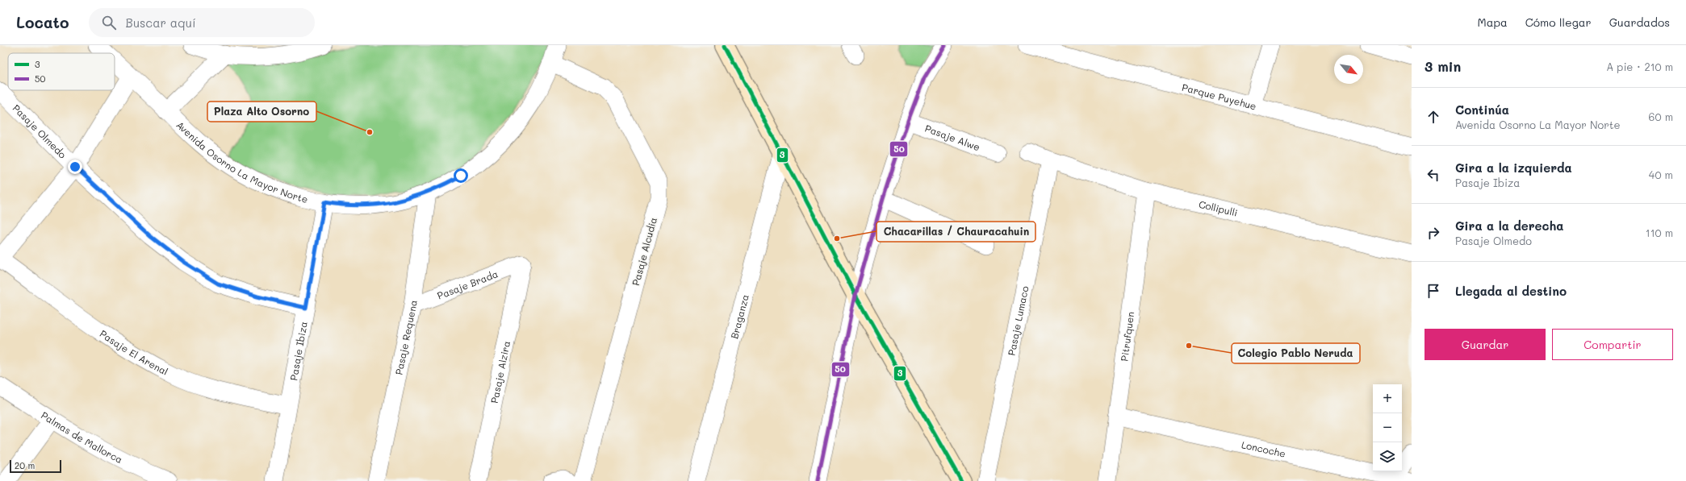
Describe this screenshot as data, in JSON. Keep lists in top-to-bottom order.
{
  "streets": {
    "street": [
      "Parque Puyehue",
      "Pasaje Olmedo",
      "Pasaje Alwe",
      "Avenida Osorno La Mayor Norte",
      "Collipulli",
      "Pasaje Alcudia",
      "Pasaje Brada",
      "Braganza",
      "Pasaje Lumaco",
      "Pitrufquen",
      "Pasaje Requena",
      "Pasaje Ibiza",
      "Pasaje El Arenal",
      "Pasaje Alzira",
      "Palmas de Mallorca",
      "Loncoche"
    ]
  },
  "crossings": [
    ["Pasaje Olmedo", "Pasaje Ibiza"],
    ["Avenida Osorno La Mayor Norte", "Pasaje Alcudia"],
    ["Avenida Osorno La Mayor Norte", "Pasaje Requena"],
    ["Avenida Osorno La Mayor Norte", "Pasaje Ibiza"],
    ["Collipulli", "Pasaje Lumaco"],
    ["Collipulli", "Pitrufquen"],
    ["Pasaje Brada", "Pasaje Requena"],
    ["Pasaje Brada", "Pasaje Alzira"],
    ["Pitrufquen", "Loncoche"],
    ["Pasaje Ibiza", "Pasaje El Arenal"]
  ],
  "places": ["Plaza Alto Osorno", "Chacarillas / Chauracahuin", "Colegio Pablo Neruda"],
  "lines": ["transit line 3", "transit line 50"],
  "legend": ["3", "50"],
  "scale_bar": "20 m",
  "north": "bottom right",
  "page": {
    "header": "Locato",
    "search": "Buscar aquí",
    "nav": ["Mapa", "Cómo llegar", "Guardados"],
    "heading": ["3 min", "A pie · 210 m"],
    "list": [
      ["Continúa", "Avenida Osorno La Mayor Norte", "60 m"],
      ["Gira a la izquierda", "Pasaje Ibiza", "40 m"],
      ["Gira a la derecha", "Pasaje Olmedo", "110 m"],
      "Llegada al destino"
    ],
    "buttons": ["Guardar", "Compartir"],
    "map_buttons": ["+", "−"],
    "scale": "20 m"
  }
}
